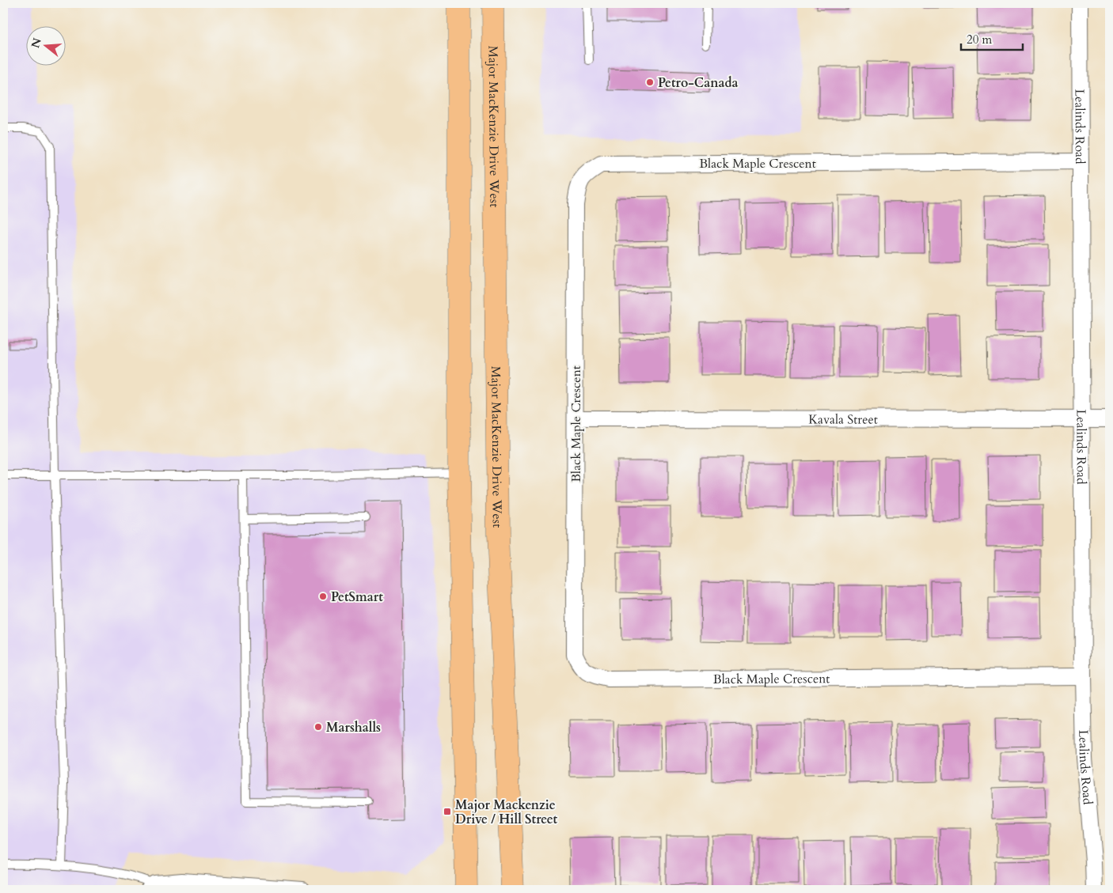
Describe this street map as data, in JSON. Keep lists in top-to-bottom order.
{
  "streets": {
    "main road": ["Major MacKenzie Drive West"],
    "street": ["Lealinds Road", "Black Maple Crescent", "Kavala Street"]
  },
  "crossings": [
    ["Lealinds Road", "Black Maple Crescent"],
    ["Lealinds Road", "Kavala Street"],
    ["Black Maple Crescent", "Kavala Street"]
  ],
  "places": {
    "other": ["Petro-Canada", "PetSmart", "Marshalls"],
    "transit": ["Major Mackenzie Drive / Hill Street"]
  },
  "scale_bar": "20 m",
  "north": "left"
}
